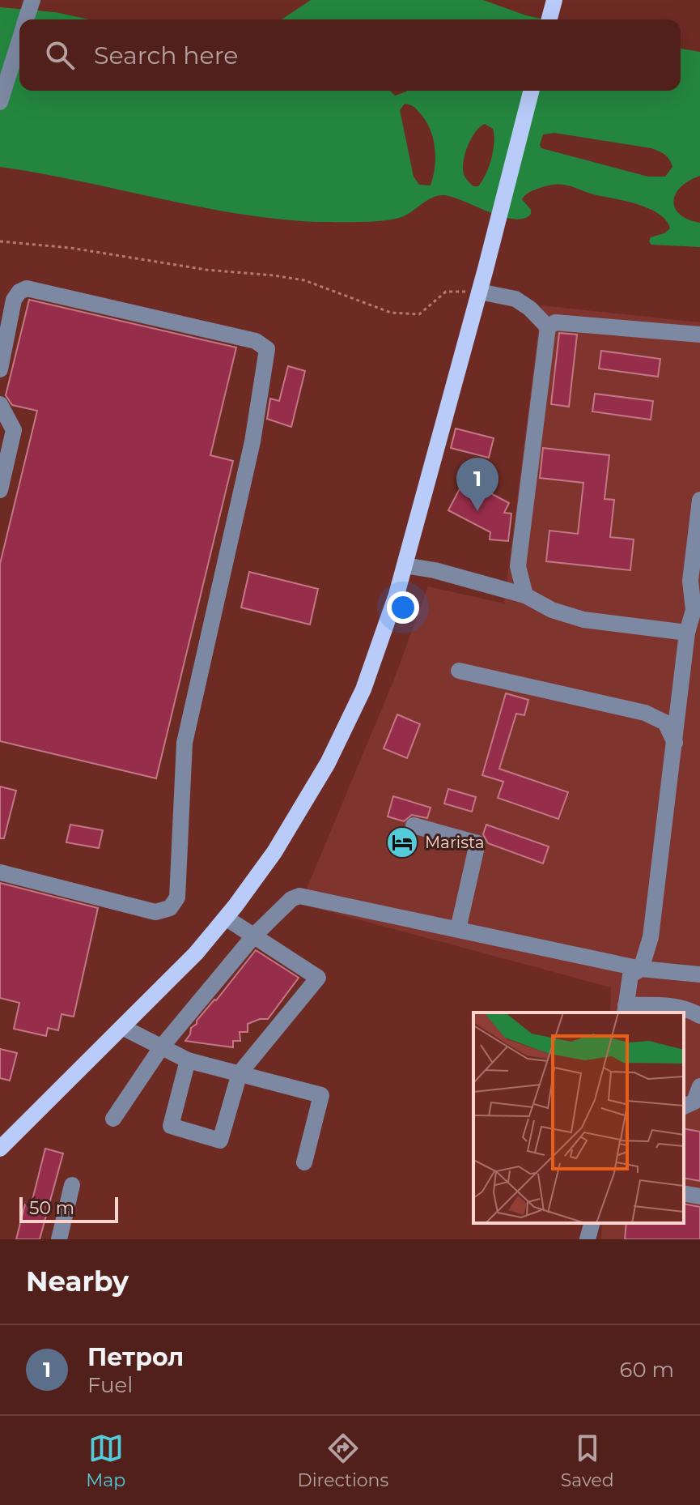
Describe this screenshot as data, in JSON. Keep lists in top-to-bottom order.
{
  "places": {
    "hotel": ["Marista"]
  },
  "scale_bar": "50 m",
  "page": {
    "search": "Search here",
    "pins": "1",
    "scale": "50 m",
    "heading": "Nearby",
    "list": [
      {
        "mark": "1",
        "name": "Петрол",
        "note": "Fuel",
        "value": "60 m"
      }
    ],
    "nav": ["Map", "Directions", "Saved"]
  }
}
